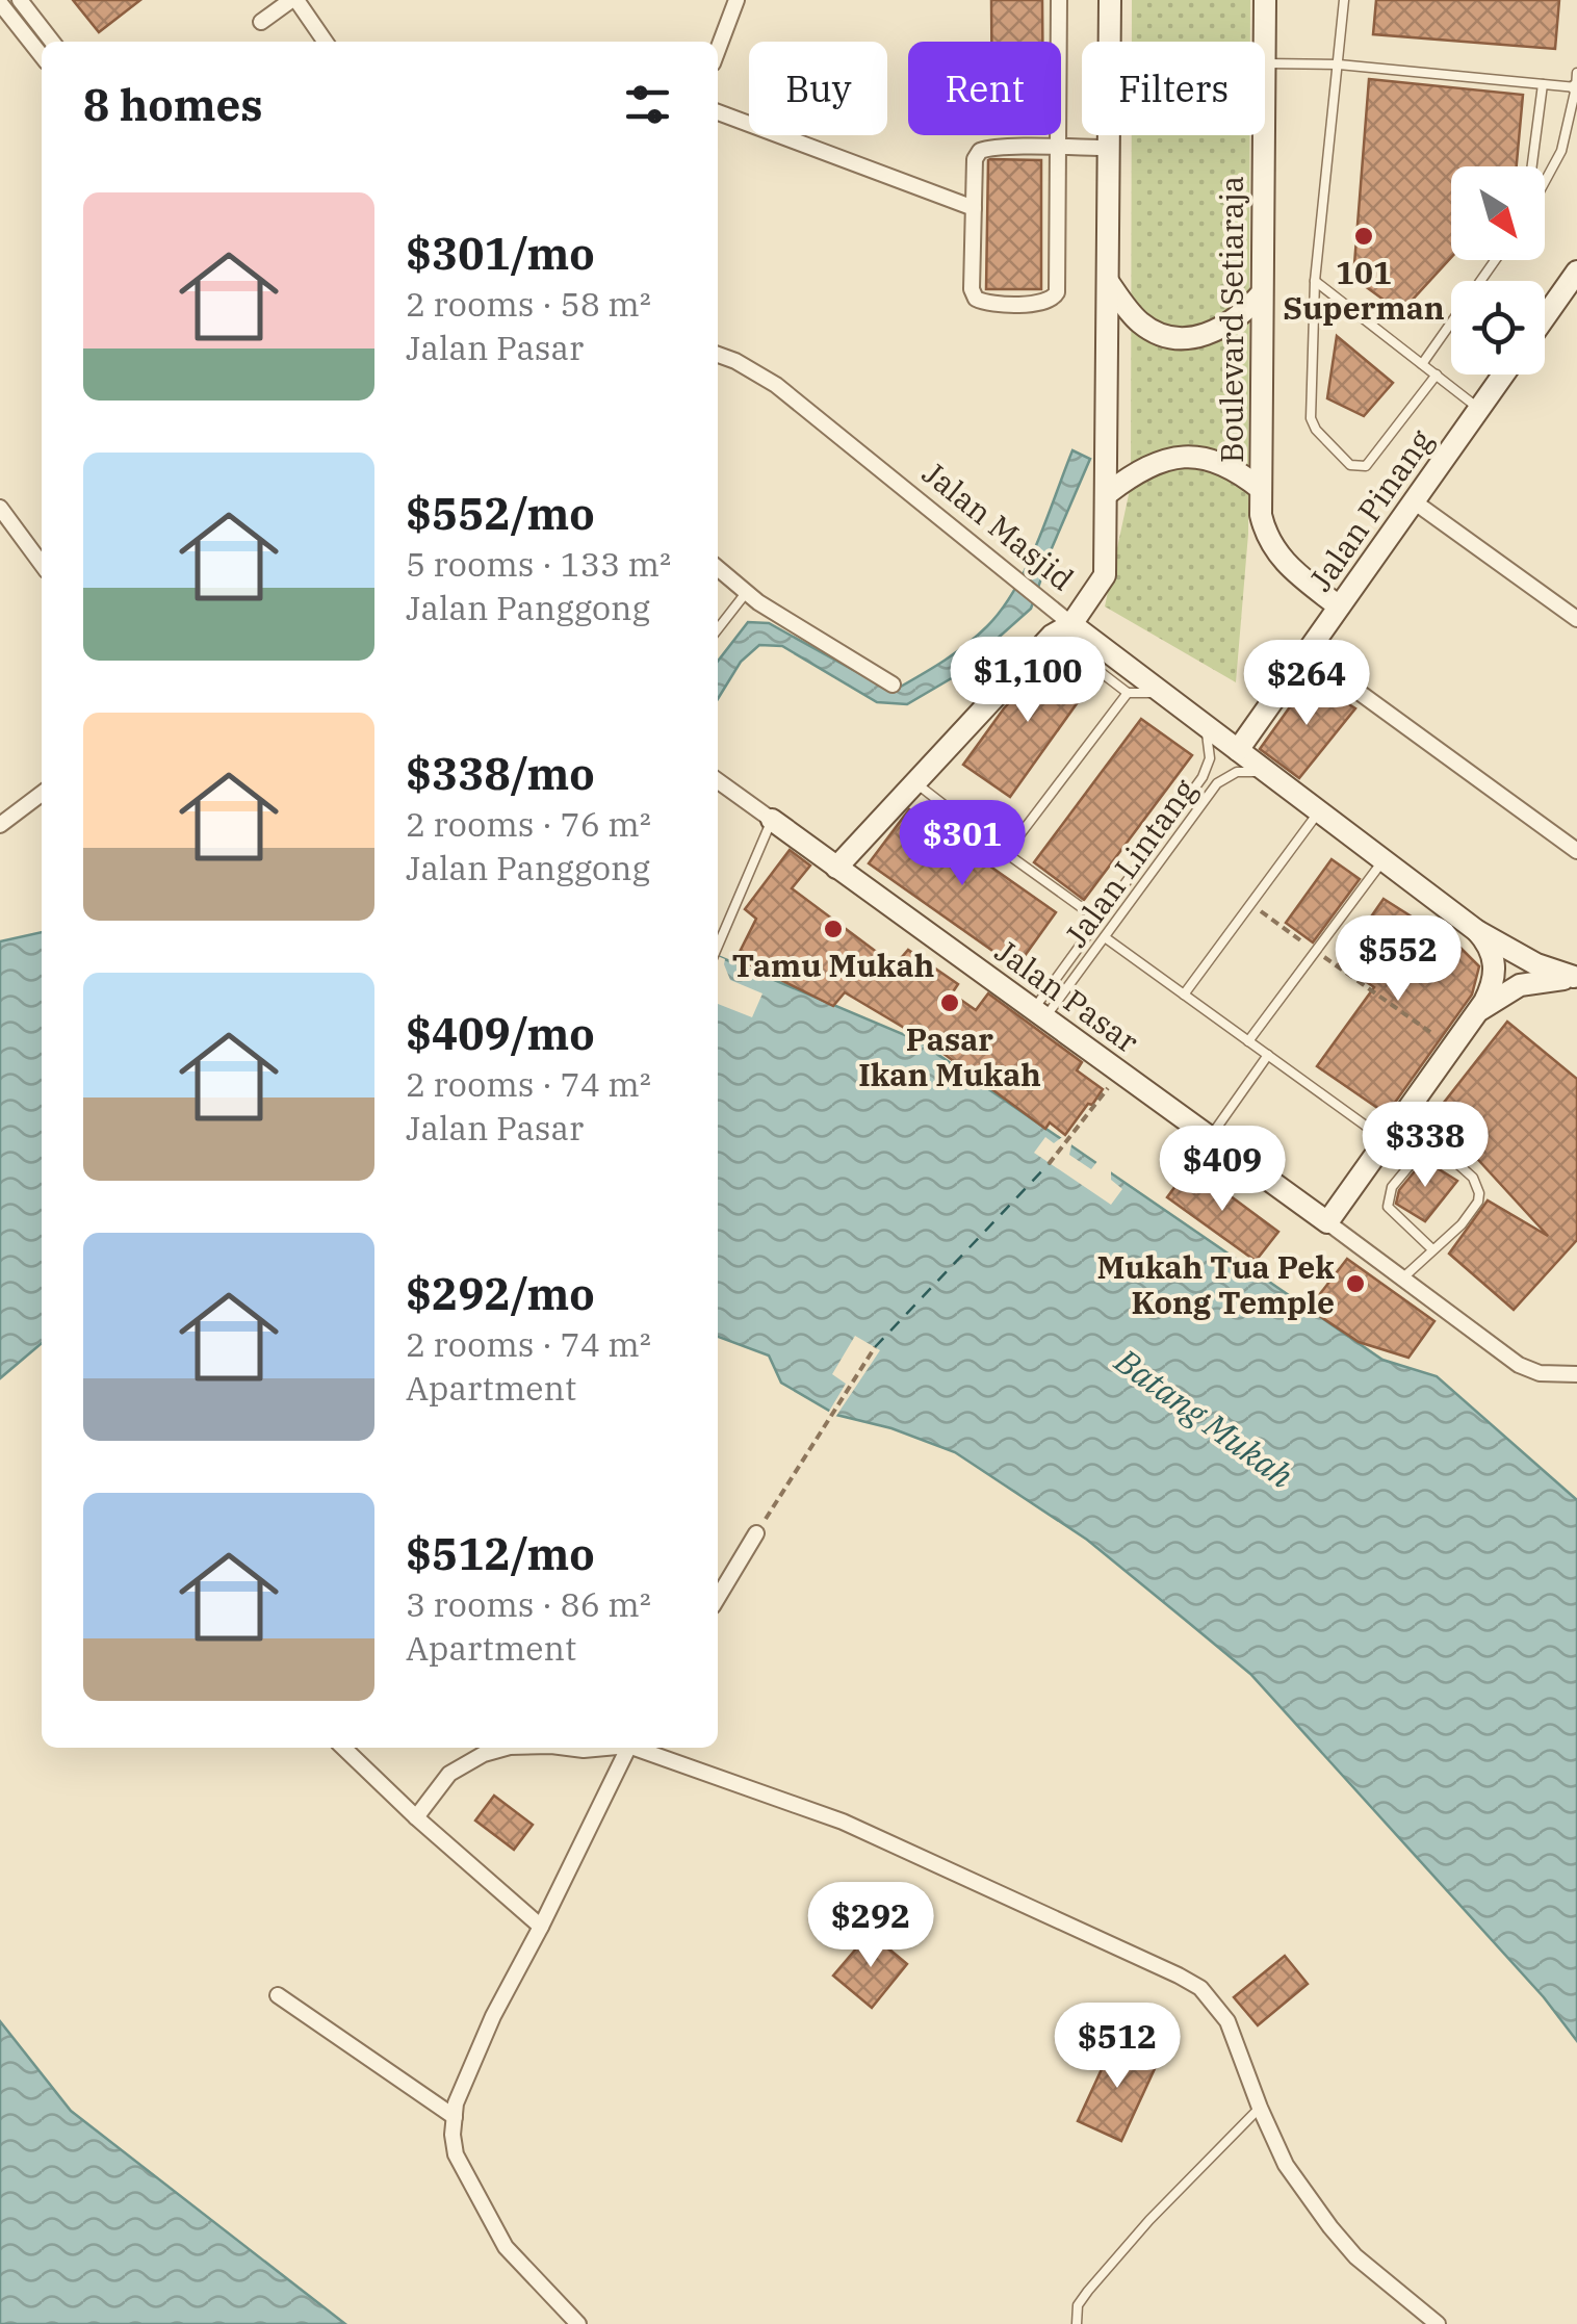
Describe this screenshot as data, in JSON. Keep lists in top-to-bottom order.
{
  "streets": {
    "street": [
      "Boulevard Setiaraja",
      "Jalan Pinang",
      "Jalan Masjid",
      "Jalan Pasar"
    ],
    "lane": ["Jalan Lintang"]
  },
  "crossings": [
    ["Boulevard Setiaraja", "Jalan Pinang"],
    ["Jalan Masjid", "Jalan Pasar"],
    ["Jalan Lintang", "Jalan Pasar"]
  ],
  "water": ["Batang Mukah"],
  "places": [
    "101 Superman",
    "Tamu Mukah",
    "Pasar Ikan Mukah",
    "Mukah Tua Pek Kong Temple"
  ],
  "north": "bottom right",
  "page": {
    "chip": ["Buy", "Rent", "Filters"],
    "heading": "8 homes",
    "list": [
      {
        "name": "$301/mo",
        "note": "2 rooms · 58 m² · Jalan Pasar"
      },
      {
        "name": "$552/mo",
        "note": "5 rooms · 133 m² · Jalan Panggong"
      },
      {
        "name": "$338/mo",
        "note": "2 rooms · 76 m² · Jalan Panggong"
      },
      {
        "name": "$409/mo",
        "note": "2 rooms · 74 m² · Jalan Pasar"
      },
      {
        "name": "$292/mo",
        "note": "2 rooms · 74 m² · Apartment"
      },
      {
        "name": "$512/mo",
        "note": "3 rooms · 86 m² · Apartment"
      }
    ],
    "price": [
      "$1,100",
      "$264",
      "$301",
      "$552",
      "$338",
      "$409",
      "$292",
      "$512"
    ]
  }
}
